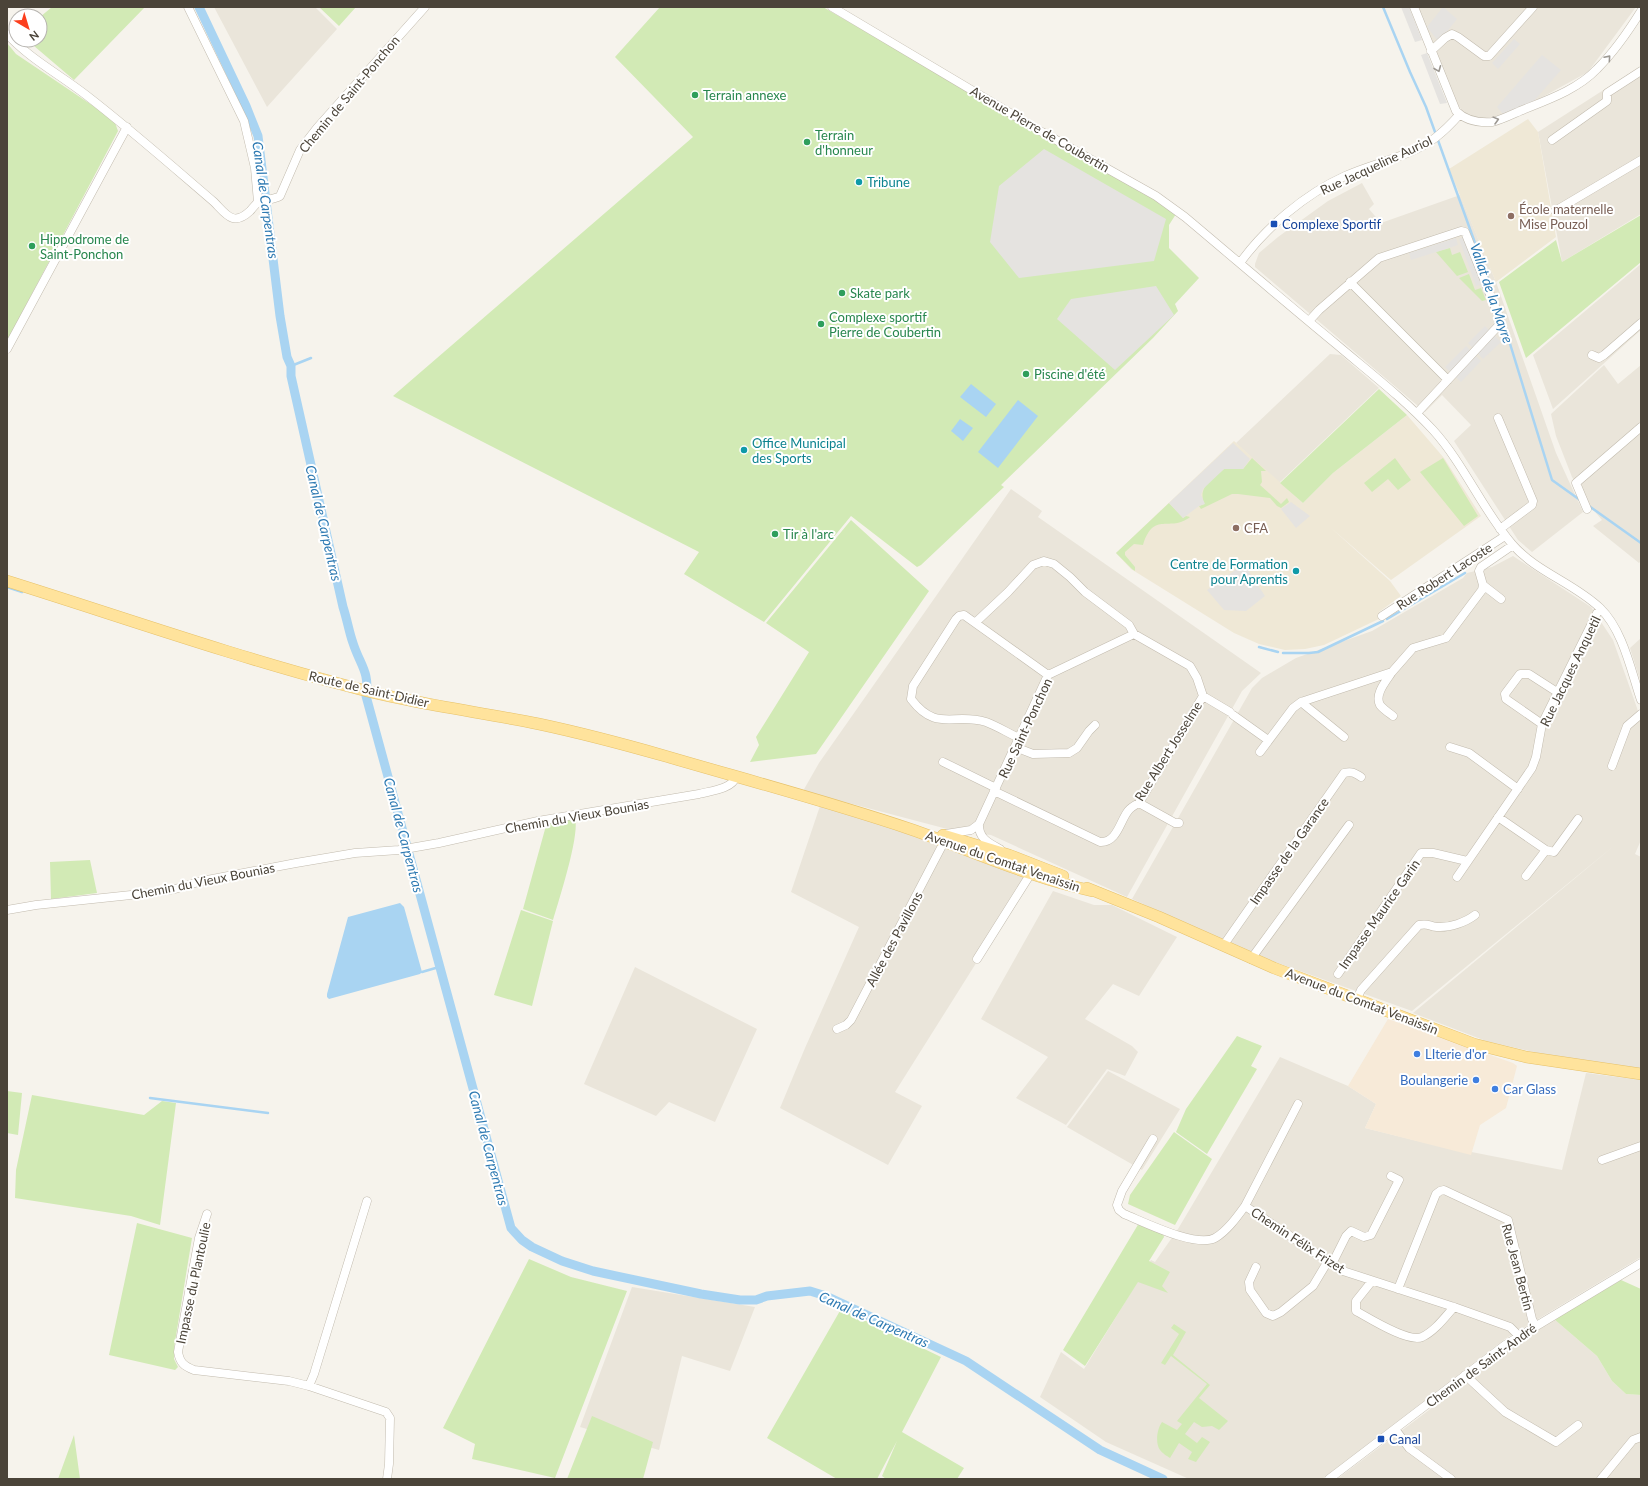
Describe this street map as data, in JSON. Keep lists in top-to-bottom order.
{
  "streets": {
    "main road": ["Route de Saint-Didier", "Avenue du Comtat Venaissin"],
    "street": [
      "Chemin de Saint-Ponchon",
      "Avenue Pierre de Coubertin",
      "Rue Jacqueline Auriol",
      "Rue Robert Lacoste",
      "Rue Jacques Anquetil",
      "Rue Saint-Ponchon",
      "Rue Albert Josselme",
      "Chemin du Vieux Bounias",
      "Impasse de la Garance",
      "Impasse Maurice Garin",
      "Allée des Pavillons",
      "Chemin Félix Frizet",
      "Rue Jean Bertin",
      "Impasse du Plantoulie",
      "Chemin de Saint-André"
    ]
  },
  "crossings": [
    ["Avenue Pierre de Coubertin", "Rue Jacqueline Auriol"],
    ["Avenue Pierre de Coubertin", "Rue Robert Lacoste"],
    ["Rue Jacques Anquetil", "Impasse Maurice Garin"],
    ["Route de Saint-Didier", "Chemin du Vieux Bounias"],
    ["Route de Saint-Didier", "Avenue du Comtat Venaissin"],
    ["Rue Saint-Ponchon", "Rue Albert Josselme"],
    ["Rue Saint-Ponchon", "Avenue du Comtat Venaissin"],
    ["Chemin du Vieux Bounias", "Avenue du Comtat Venaissin"],
    ["Impasse de la Garance", "Avenue du Comtat Venaissin"],
    ["Avenue du Comtat Venaissin", "Allée des Pavillons"],
    ["Chemin Félix Frizet", "Rue Jean Bertin"],
    ["Chemin Félix Frizet", "Chemin de Saint-André"],
    ["Rue Jean Bertin", "Chemin de Saint-André"]
  ],
  "water": ["Canal de Carpentras", "Vallat de la Mayre"],
  "places": {
    "other": [
      "Terrain annexe",
      "Terrain d'honneur",
      "Tribune",
      "École maternelle Mise Pouzol",
      "Hippodrome de Saint-Ponchon",
      "Skate park",
      "Complexe sportif Pierre de Coubertin",
      "Piscine d'été",
      "Office Municipal des Sports",
      "CFA",
      "Tir à l'arc",
      "Centre de Formation pour Aprentis",
      "LIterie d'or",
      "Boulangerie",
      "Car Glass"
    ],
    "transit": ["Complexe Sportif", "Canal"]
  },
  "north": "bottom right"
}
